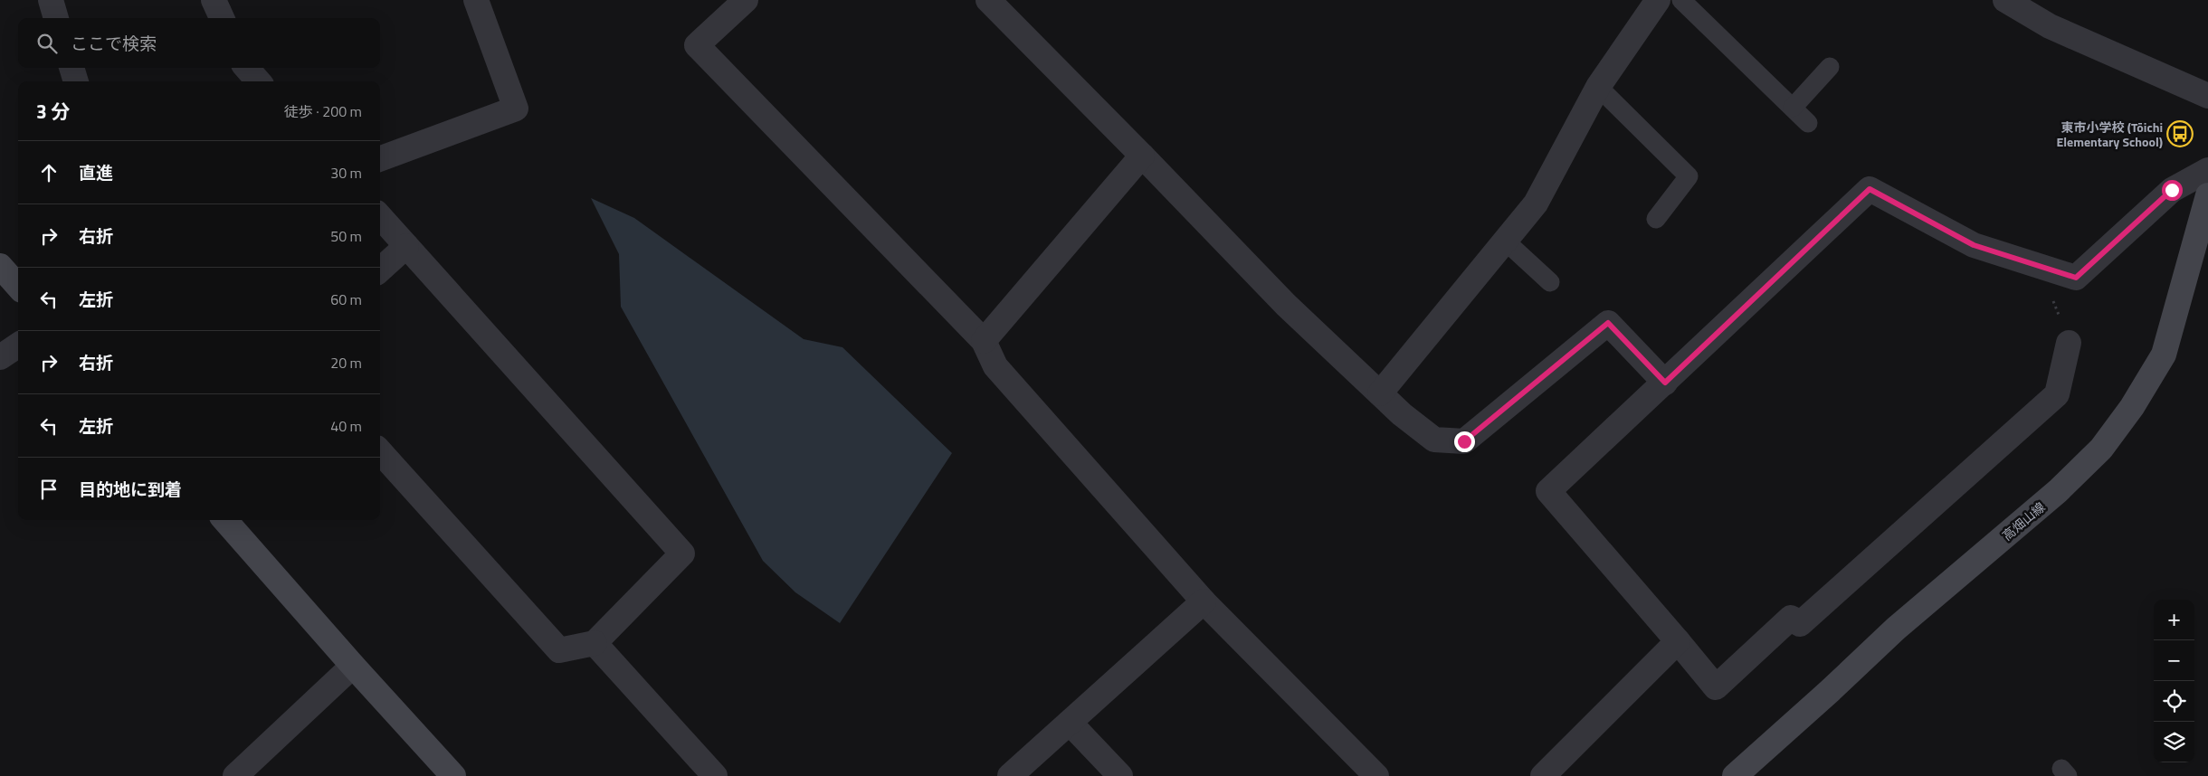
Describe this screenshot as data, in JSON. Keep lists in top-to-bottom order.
{
  "streets": {
    "main road": ["高畑山線"]
  },
  "places": {
    "bus stop": ["東市小学校 (Tōichi Elementary School)"]
  },
  "page": {
    "search": "ここで検索",
    "heading": ["3 分", "徒歩 · 200 m"],
    "list": [
      ["直進", "30 m"],
      ["右折", "50 m"],
      ["左折", "60 m"],
      ["右折", "20 m"],
      ["左折", "40 m"],
      "目的地に到着"
    ],
    "map_buttons": ["+", "−"]
  }
}
